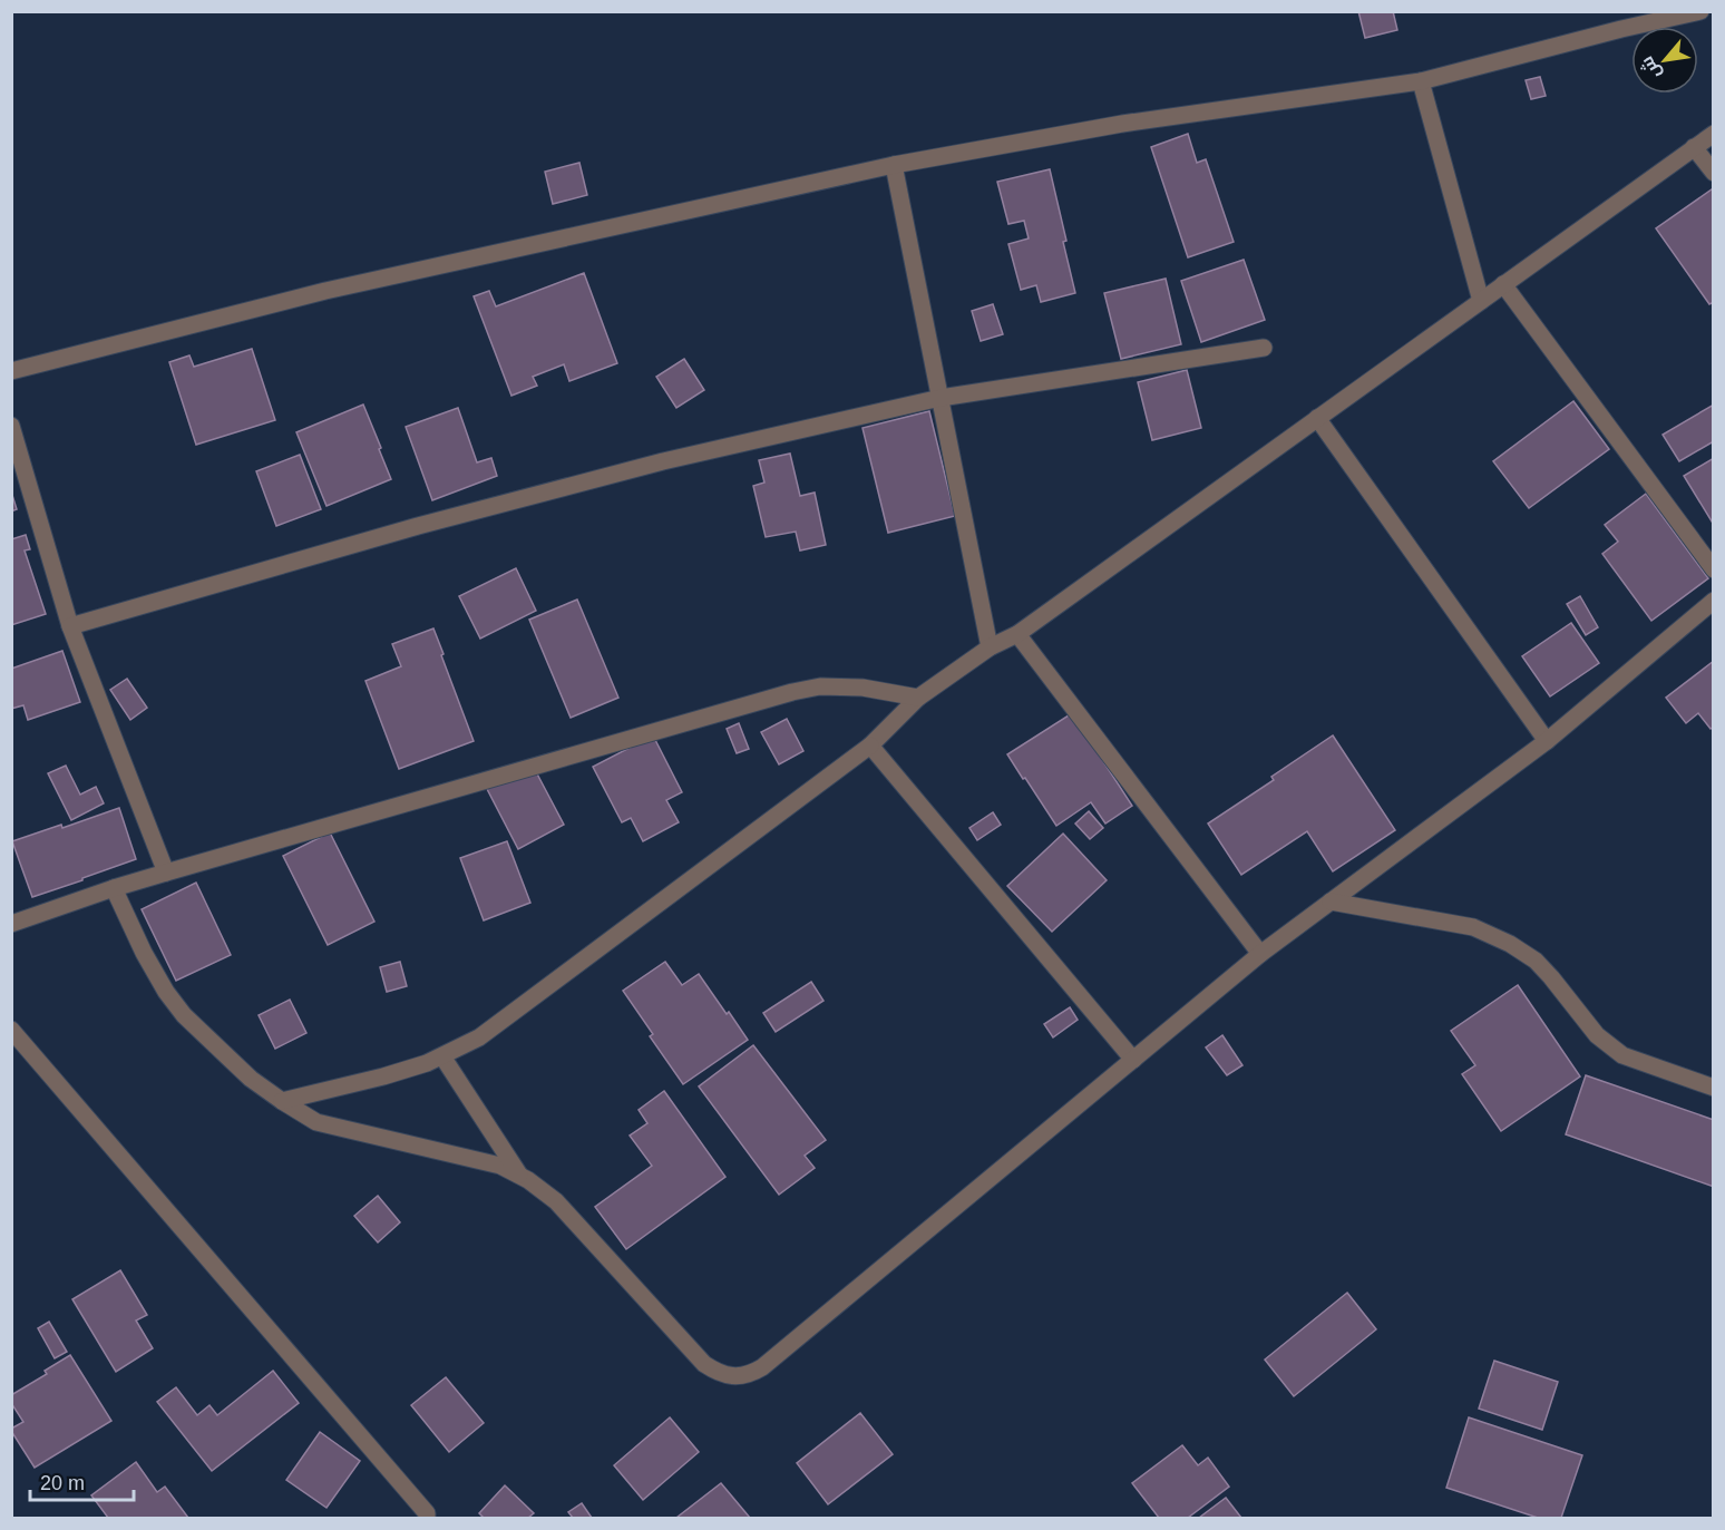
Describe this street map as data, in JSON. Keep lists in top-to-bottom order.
{
  "scale_bar": "20 m",
  "north": "bottom left"
}
